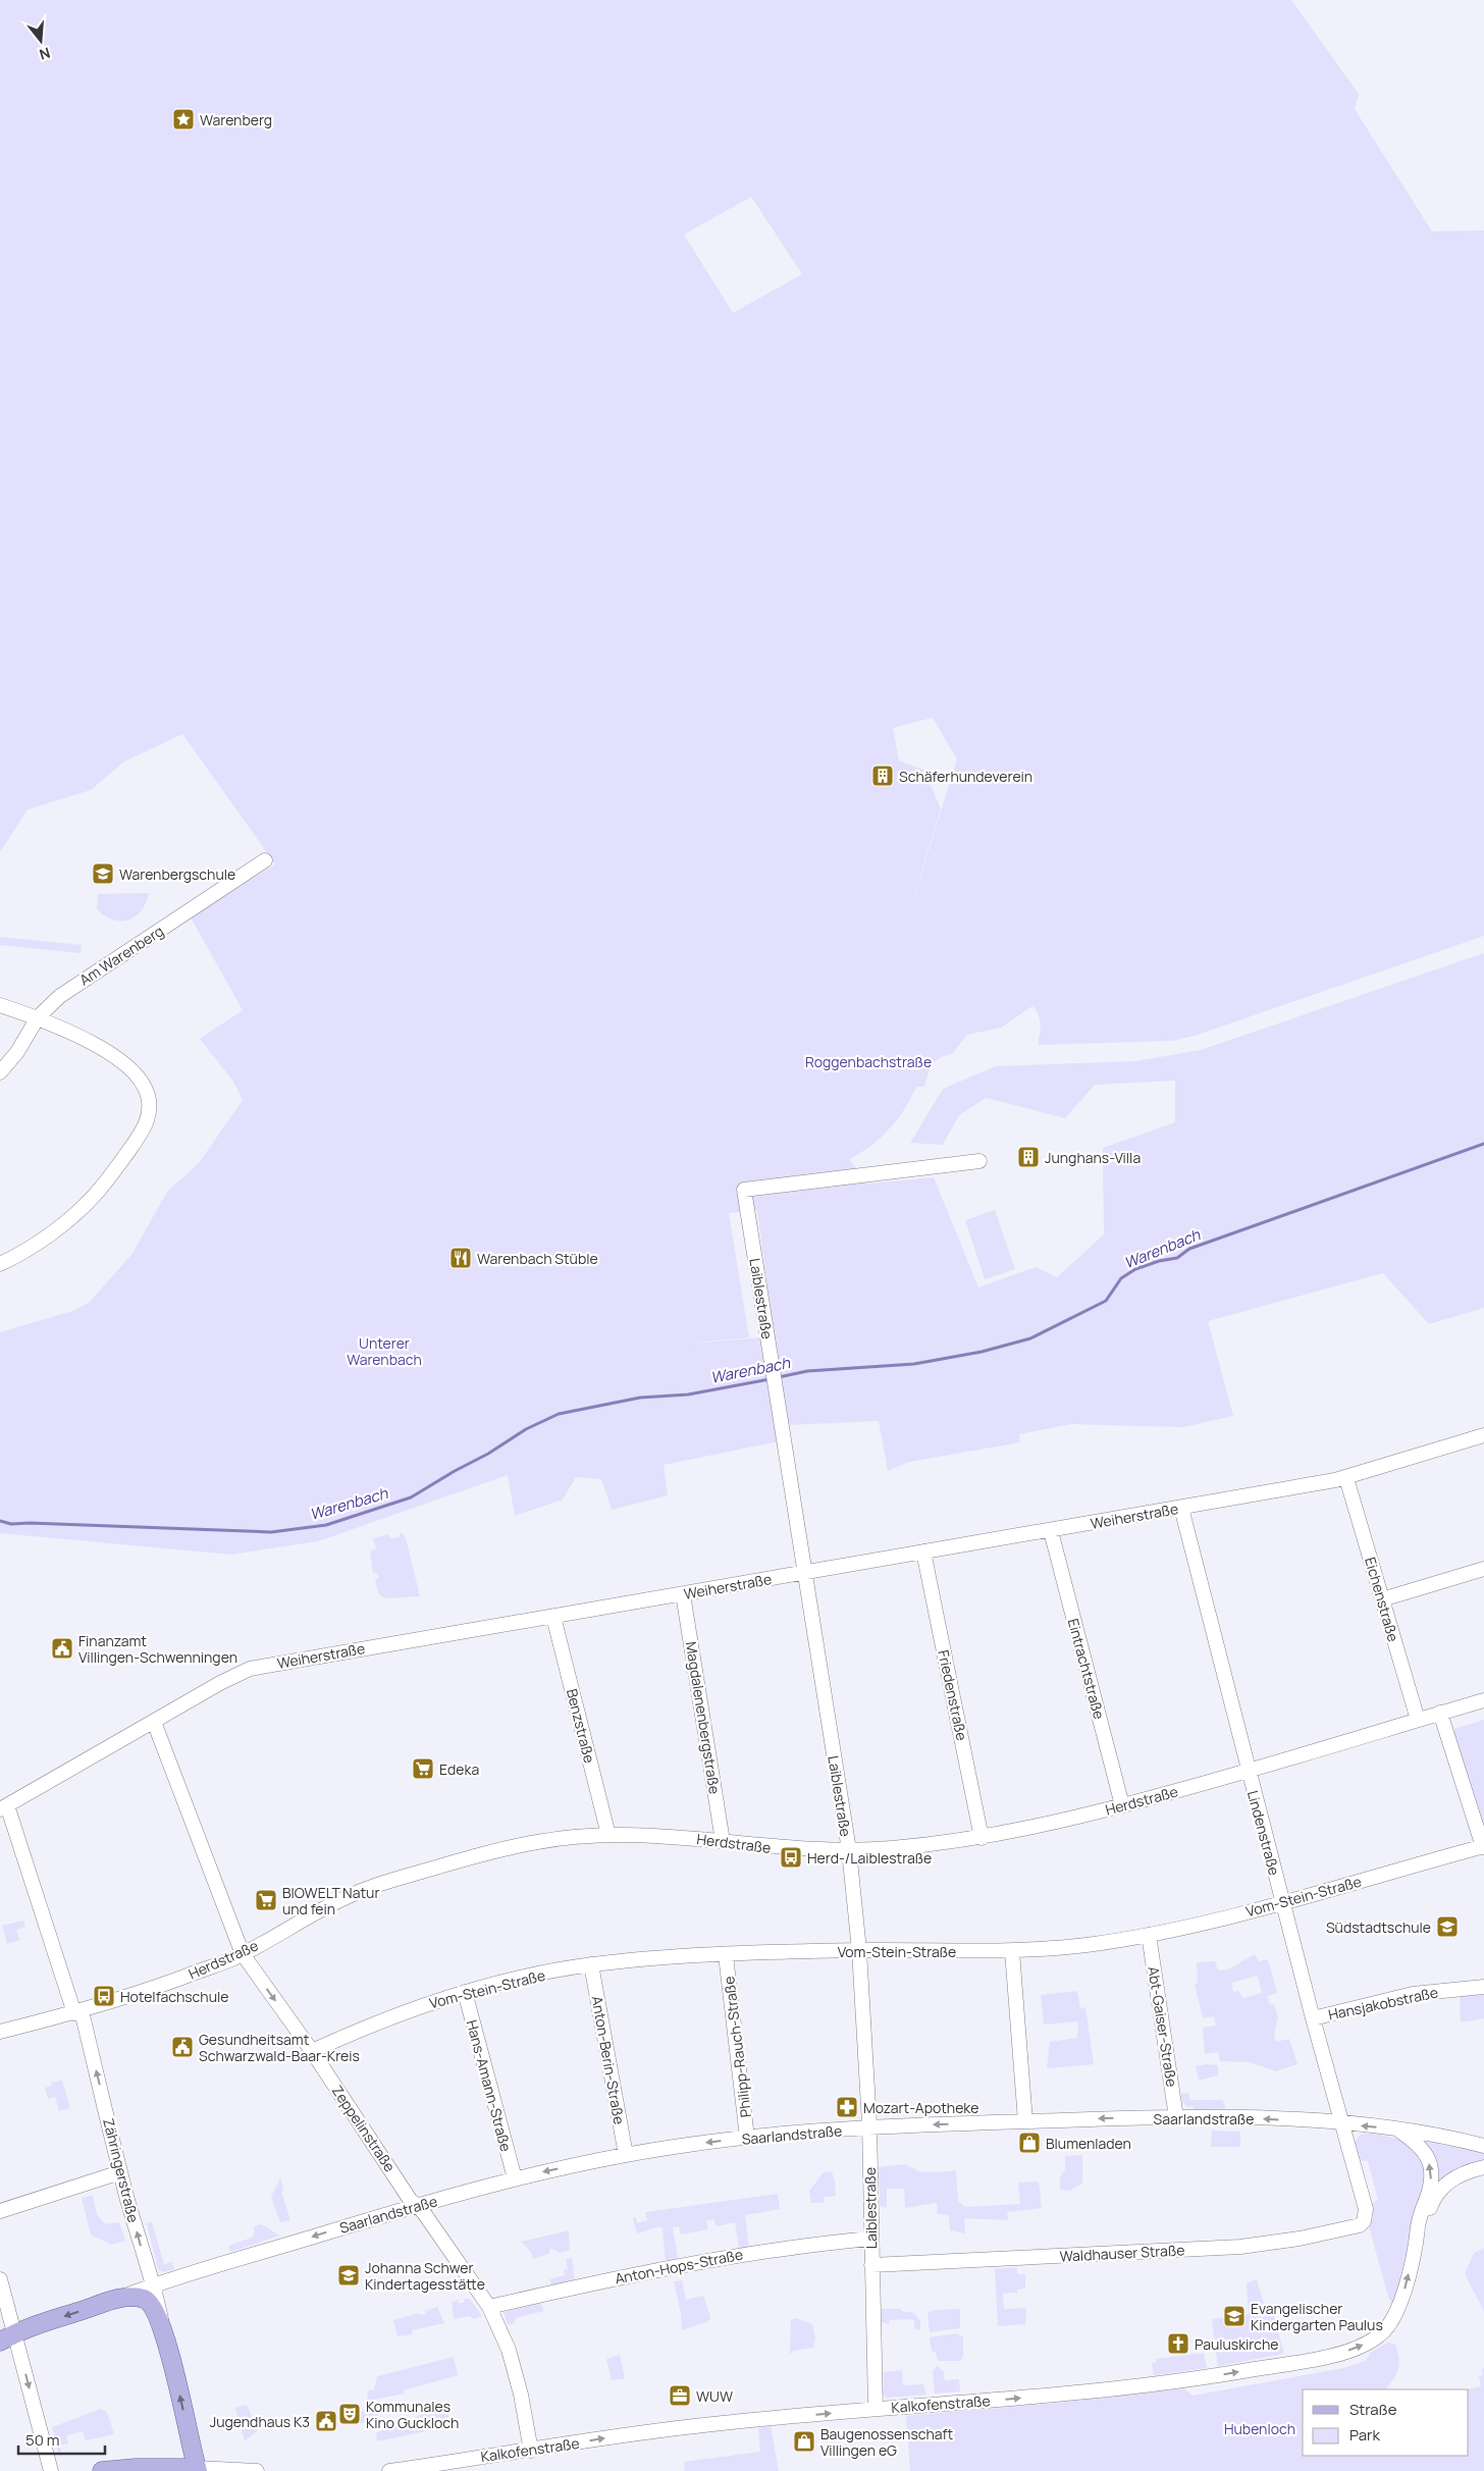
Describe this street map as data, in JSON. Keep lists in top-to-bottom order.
{
  "streets": {
    "main road": ["Zähringerstraße"],
    "street": [
      "Am Warenberg",
      "Laiblestraße",
      "Weiherstraße",
      "Eichenstraße",
      "Eintrachtstraße",
      "Friedenstraße",
      "Magdalenenbergstraße",
      "Benzstraße",
      "Herdstraße",
      "Lindenstraße",
      "Vom-Stein-Straße",
      "Hansjakobstraße",
      "Abt-Gaiser-Straße",
      "Philipp-Rauch-Straße",
      "Anton-Berin-Straße",
      "Hans-Amann-Straße",
      "Saarlandstraße",
      "Zeppelinstraße",
      "Waldhauser Straße",
      "Anton-Hops-Straße",
      "Kalkofenstraße"
    ]
  },
  "crossings": [
    ["Laiblestraße", "Weiherstraße"],
    ["Laiblestraße", "Herdstraße"],
    ["Laiblestraße", "Vom-Stein-Straße"],
    ["Laiblestraße", "Saarlandstraße"],
    ["Laiblestraße", "Waldhauser Straße"],
    ["Laiblestraße", "Anton-Hops-Straße"],
    ["Laiblestraße", "Kalkofenstraße"],
    ["Weiherstraße", "Eichenstraße"],
    ["Weiherstraße", "Eintrachtstraße"],
    ["Weiherstraße", "Friedenstraße"],
    ["Weiherstraße", "Magdalenenbergstraße"],
    ["Weiherstraße", "Benzstraße"],
    ["Weiherstraße", "Lindenstraße"],
    ["Weiherstraße", "Zeppelinstraße"],
    ["Weiherstraße", "Zähringerstraße"],
    ["Eichenstraße", "Herdstraße"],
    ["Eintrachtstraße", "Herdstraße"],
    ["Friedenstraße", "Herdstraße"],
    ["Magdalenenbergstraße", "Herdstraße"],
    ["Benzstraße", "Herdstraße"],
    ["Herdstraße", "Lindenstraße"],
    ["Herdstraße", "Zeppelinstraße"],
    ["Herdstraße", "Zähringerstraße"],
    ["Lindenstraße", "Vom-Stein-Straße"],
    ["Lindenstraße", "Hansjakobstraße"],
    ["Lindenstraße", "Saarlandstraße"],
    ["Lindenstraße", "Waldhauser Straße"],
    ["Vom-Stein-Straße", "Abt-Gaiser-Straße"],
    ["Vom-Stein-Straße", "Philipp-Rauch-Straße"],
    ["Vom-Stein-Straße", "Anton-Berin-Straße"],
    ["Vom-Stein-Straße", "Hans-Amann-Straße"],
    ["Vom-Stein-Straße", "Zeppelinstraße"],
    ["Abt-Gaiser-Straße", "Saarlandstraße"],
    ["Philipp-Rauch-Straße", "Saarlandstraße"],
    ["Anton-Berin-Straße", "Saarlandstraße"],
    ["Hans-Amann-Straße", "Saarlandstraße"],
    ["Saarlandstraße", "Zeppelinstraße"],
    ["Saarlandstraße", "Zähringerstraße"],
    ["Saarlandstraße", "Kalkofenstraße"],
    ["Zeppelinstraße", "Anton-Hops-Straße"],
    ["Zeppelinstraße", "Kalkofenstraße"]
  ],
  "one_way": ["Saarlandstraße", "Kalkofenstraße"],
  "water": ["Warenbach"],
  "parks": ["Roggenbachstraße", "Unterer Warenbach", "Hubenloch"],
  "places": {
    "place": ["Warenberg"],
    "building": ["Schäferhundeverein", "Junghans-Villa"],
    "school or university": [
      "Warenbergschule",
      "Südstadtschule",
      "Johanna Schwer Kindertagesstätte",
      "Evangelischer Kindergarten Paulus"
    ],
    "restaurant": ["Warenbach Stüble"],
    "public building": ["Finanzamt Villingen-Schwenningen", "Gesundheitsamt Schwarzwald-Baar-Kreis", "Jugendhaus K3"],
    "supermarket": ["Edeka", "BIOWELT Natur und fein"],
    "bus stop": ["Herd-/Laiblestraße", "Hotelfachschule"],
    "pharmacy": ["Mozart-Apotheke"],
    "shop": ["Blumenladen", "Baugenossenschaft Villingen eG"],
    "church": ["Pauluskirche"],
    "office": ["WUW"],
    "theatre": ["Kommunales Kino Guckloch"]
  },
  "legend": ["Straße", "Park"],
  "scale_bar": "50 m",
  "north": "bottom"
}
